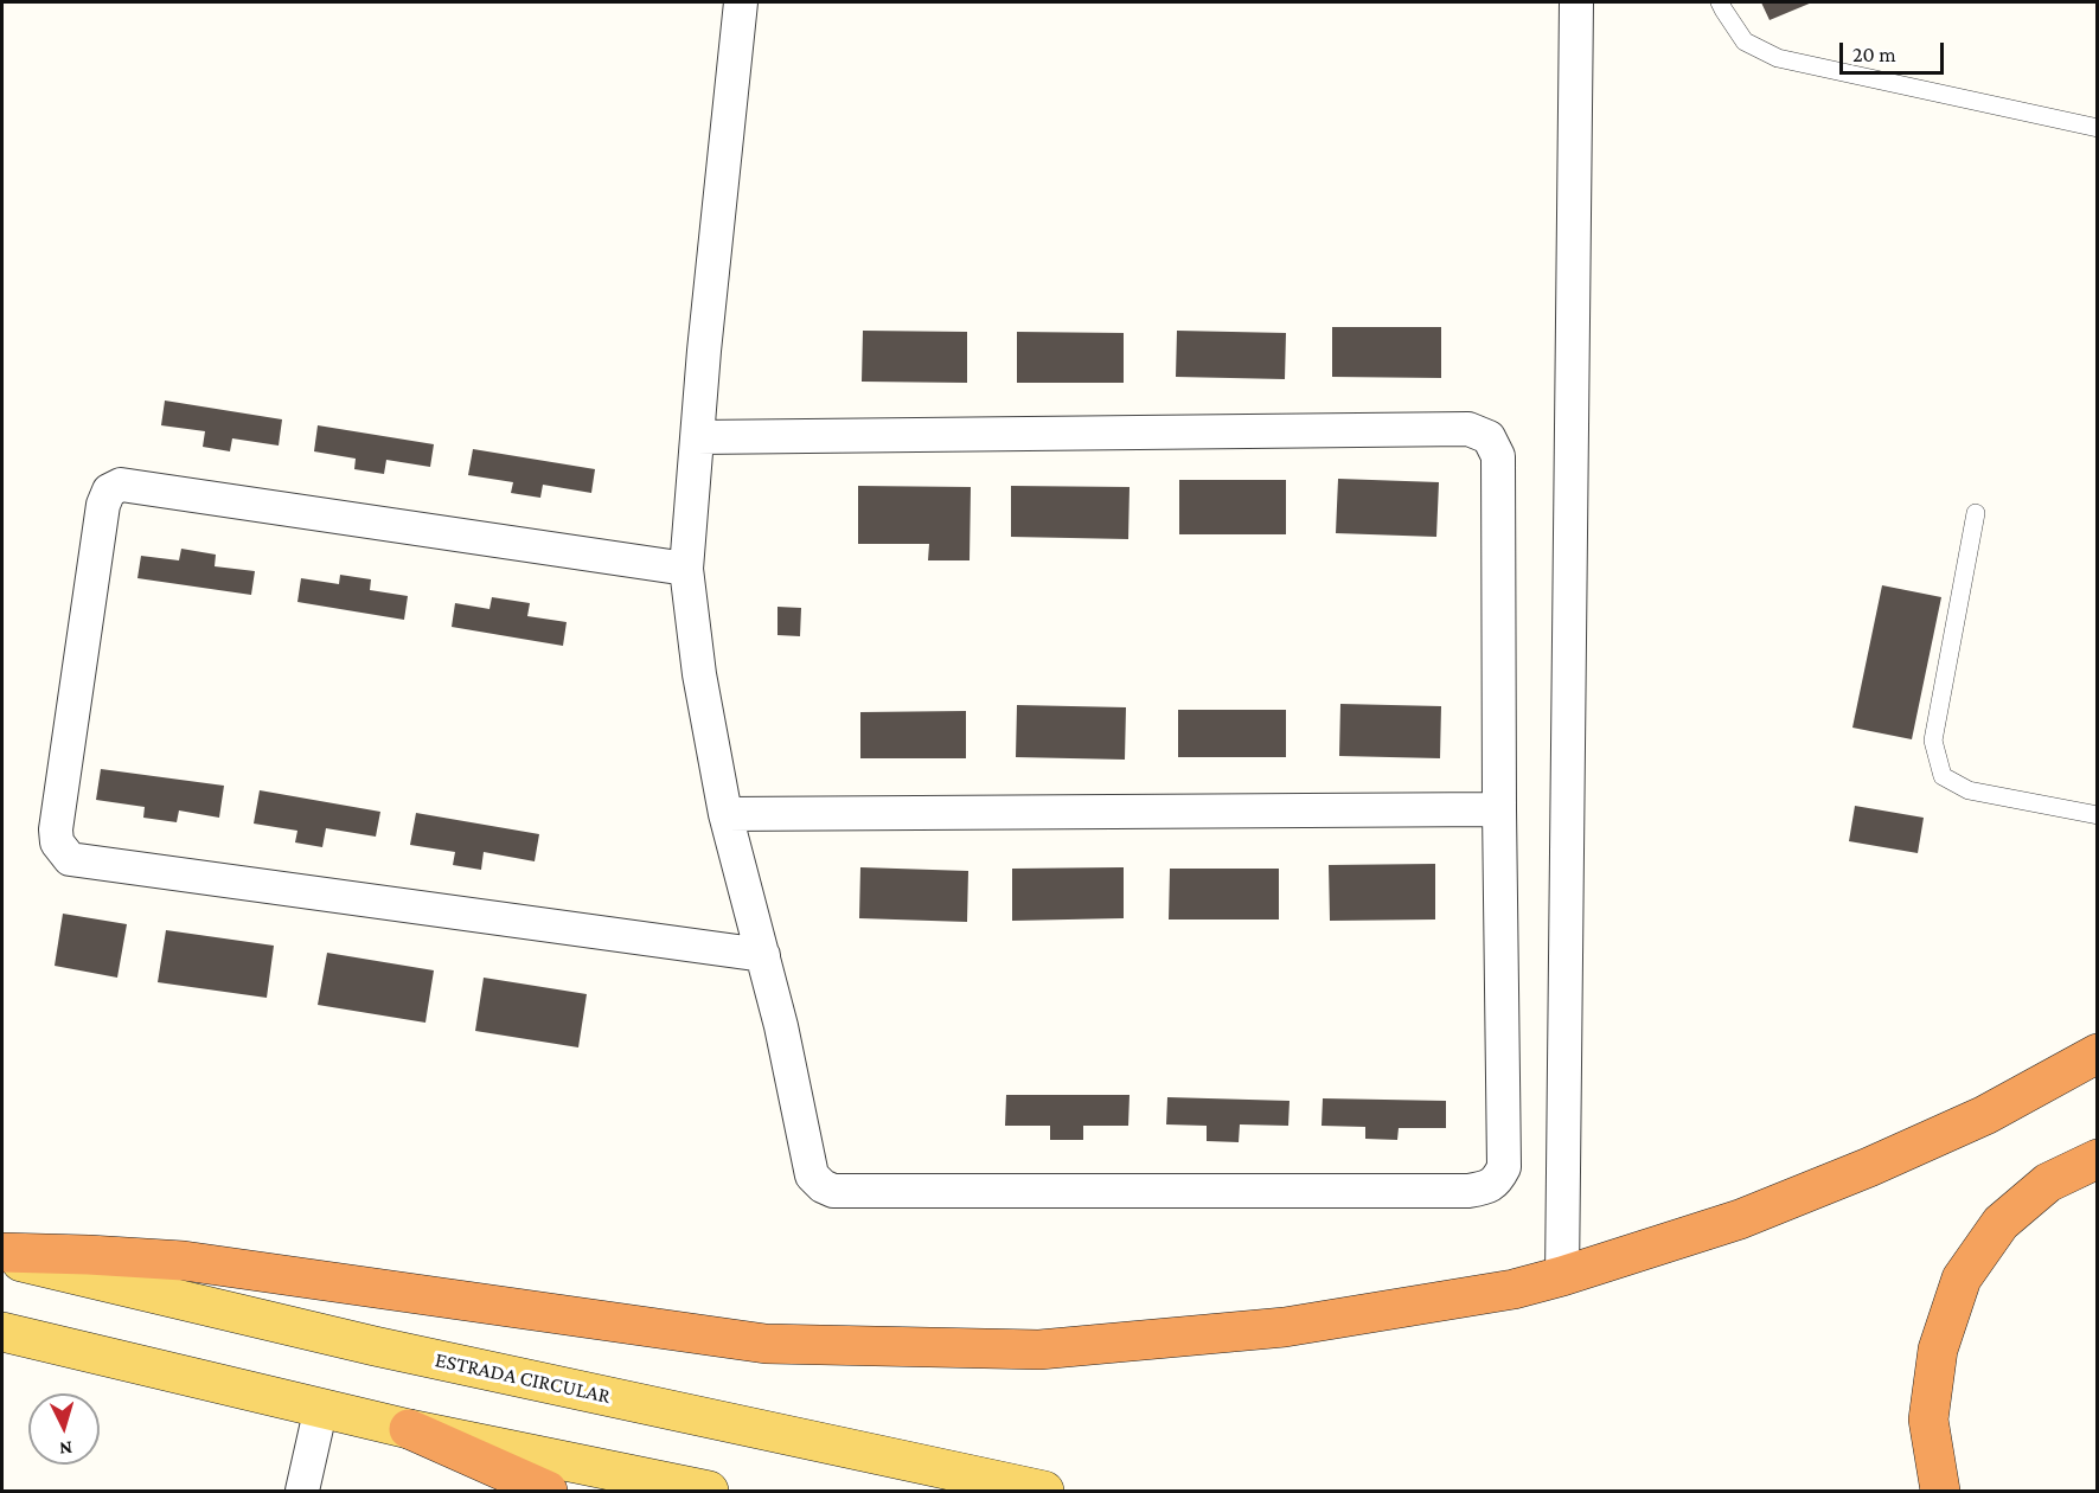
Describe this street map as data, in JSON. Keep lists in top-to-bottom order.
{
  "streets": {
    "main road": ["ESTRADA CIRCULAR"]
  },
  "scale_bar": "20 m",
  "north": "bottom"
}
